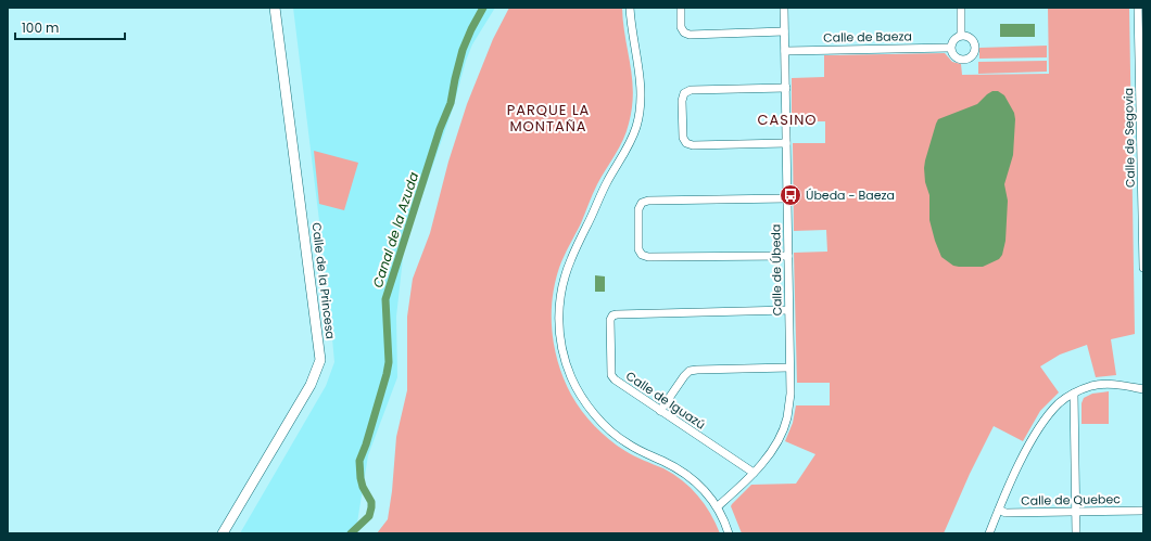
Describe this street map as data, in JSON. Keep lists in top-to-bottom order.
{
  "streets": {
    "street": [
      "Calle de Baeza",
      "Calle de Segovia",
      "Calle de Úbeda",
      "Calle de la Princesa",
      "Calle de Iguazú",
      "Calle de Quebec"
    ]
  },
  "crossings": [
    ["Calle de Baeza", "Calle de Úbeda"],
    ["Calle de Úbeda", "Calle de Iguazú"]
  ],
  "districts": ["PARQUE LA MONTAÑA", "CASINO"],
  "water": ["Canal de la Azuda"],
  "places": {
    "bus stop": ["Úbeda - Baeza"]
  },
  "scale_bar": "100 m"
}
